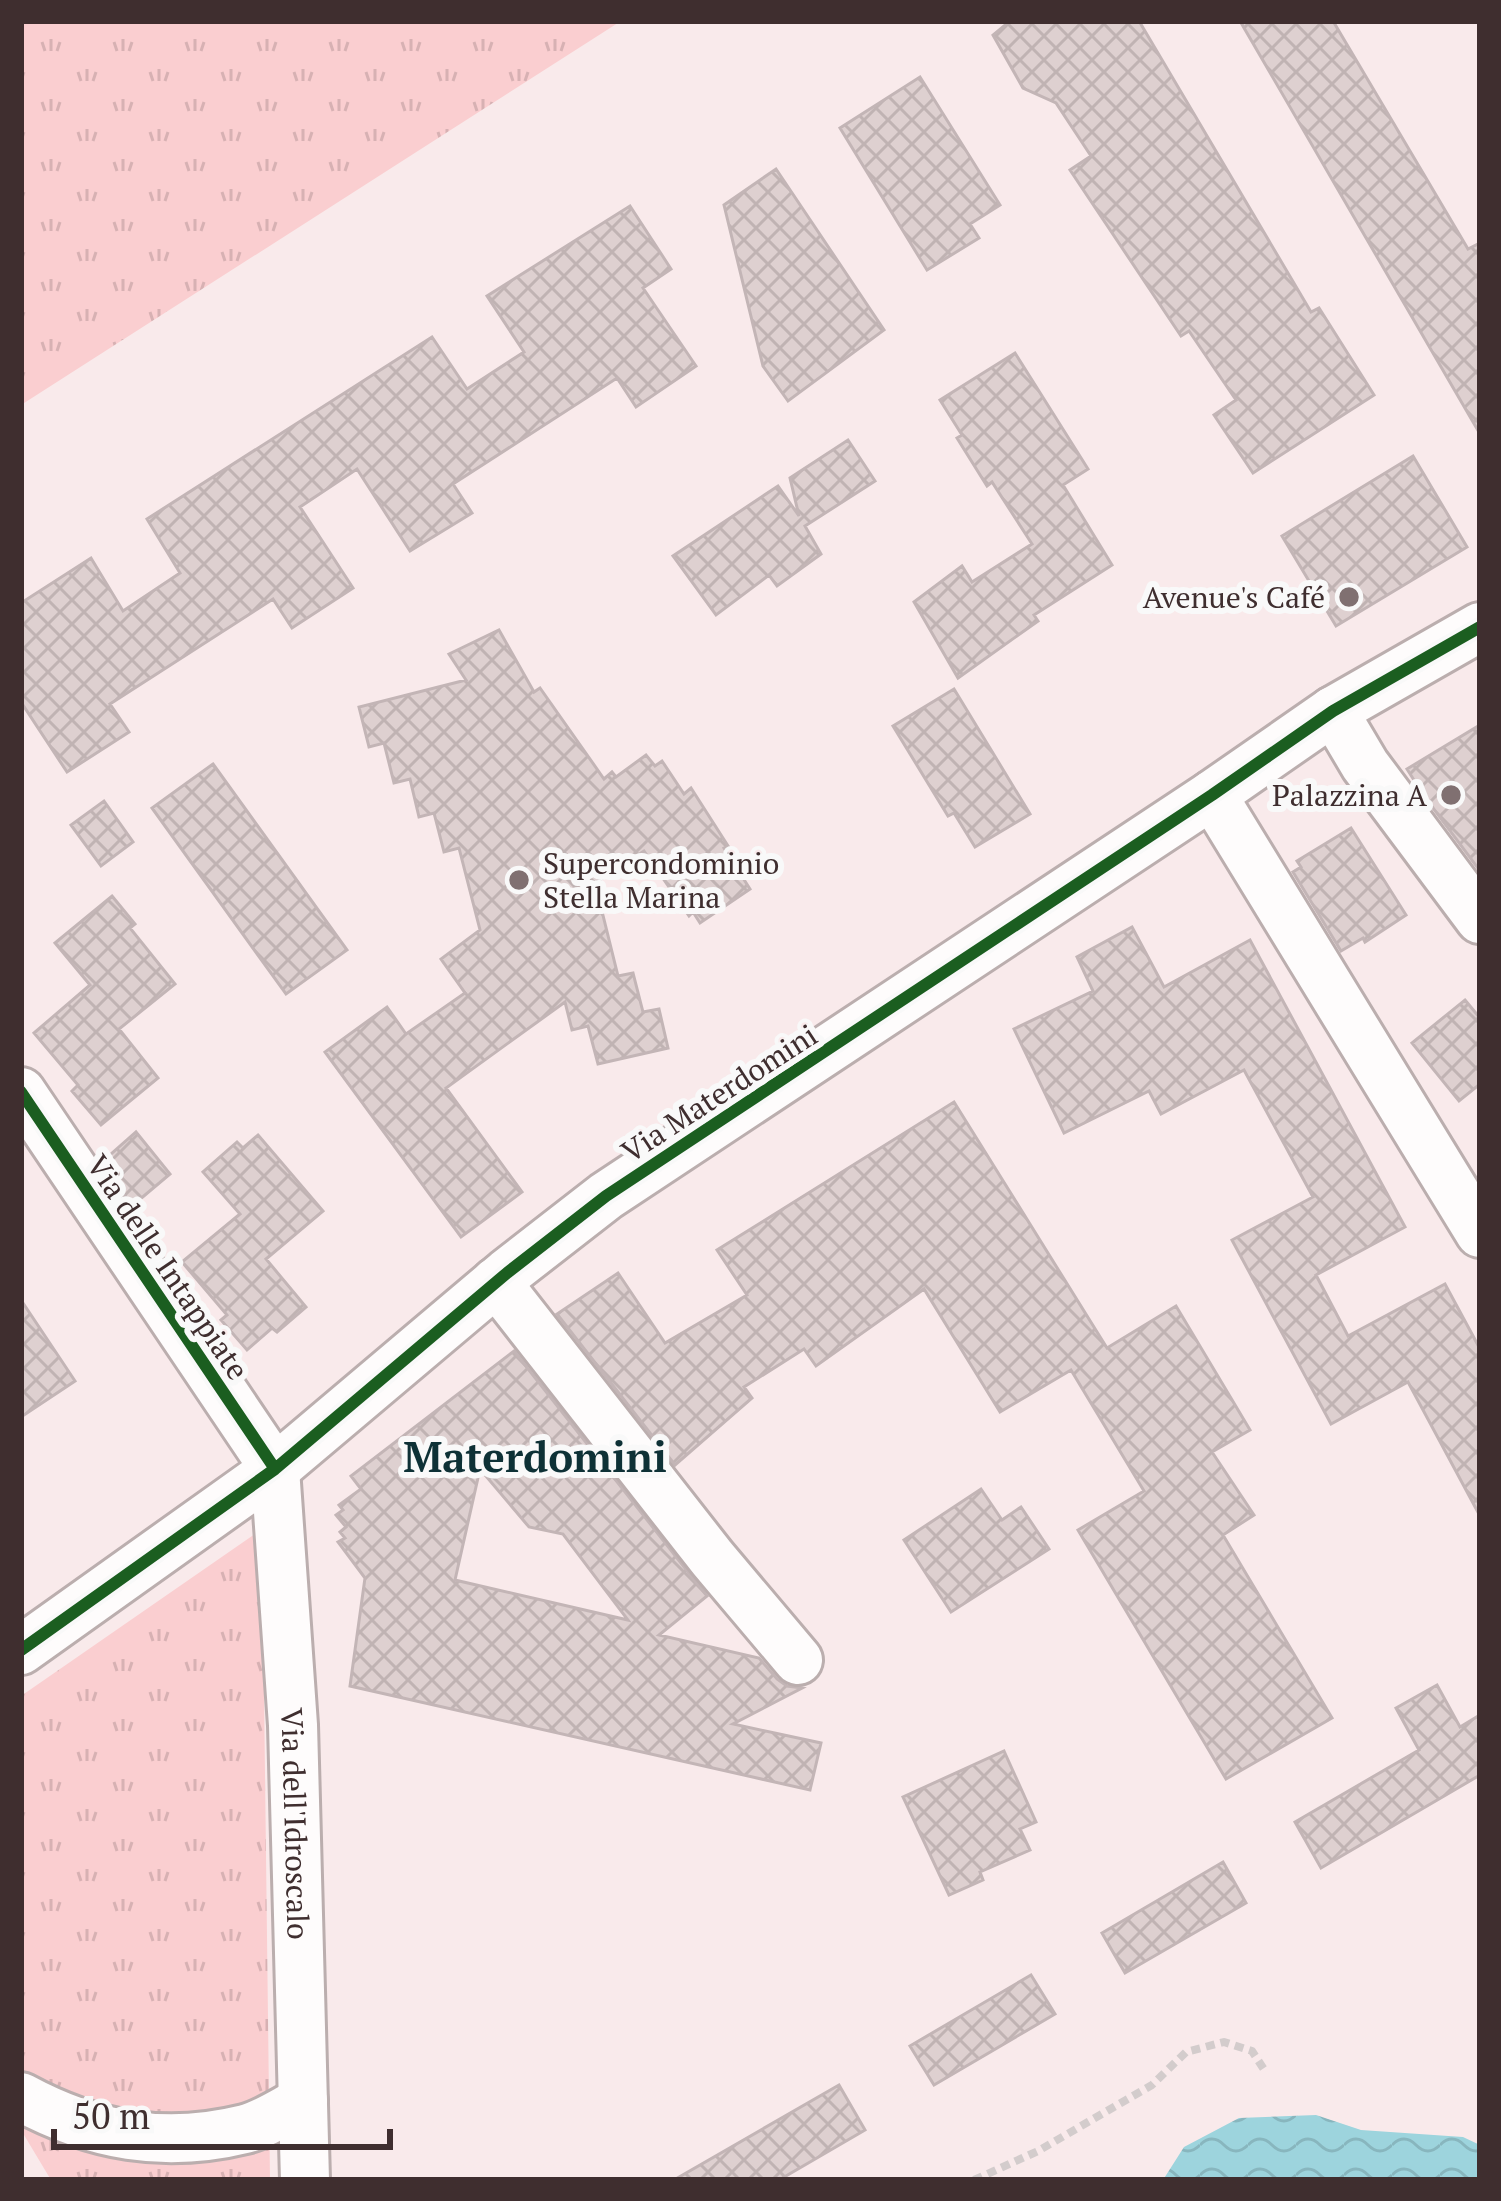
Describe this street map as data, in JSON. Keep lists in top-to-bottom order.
{
  "streets": {
    "street": ["Via Materdomini", "Via delle Intappiate", "Via dell'Idroscalo"]
  },
  "crossings": [
    ["Via Materdomini", "Via delle Intappiate"],
    ["Via Materdomini", "Via dell'Idroscalo"],
    ["Via delle Intappiate", "Via dell'Idroscalo"]
  ],
  "districts": ["Materdomini"],
  "places": ["Avenue's Café", "Palazzina A", "Supercondominio Stella Marina"],
  "scale_bar": "50 m"
}
